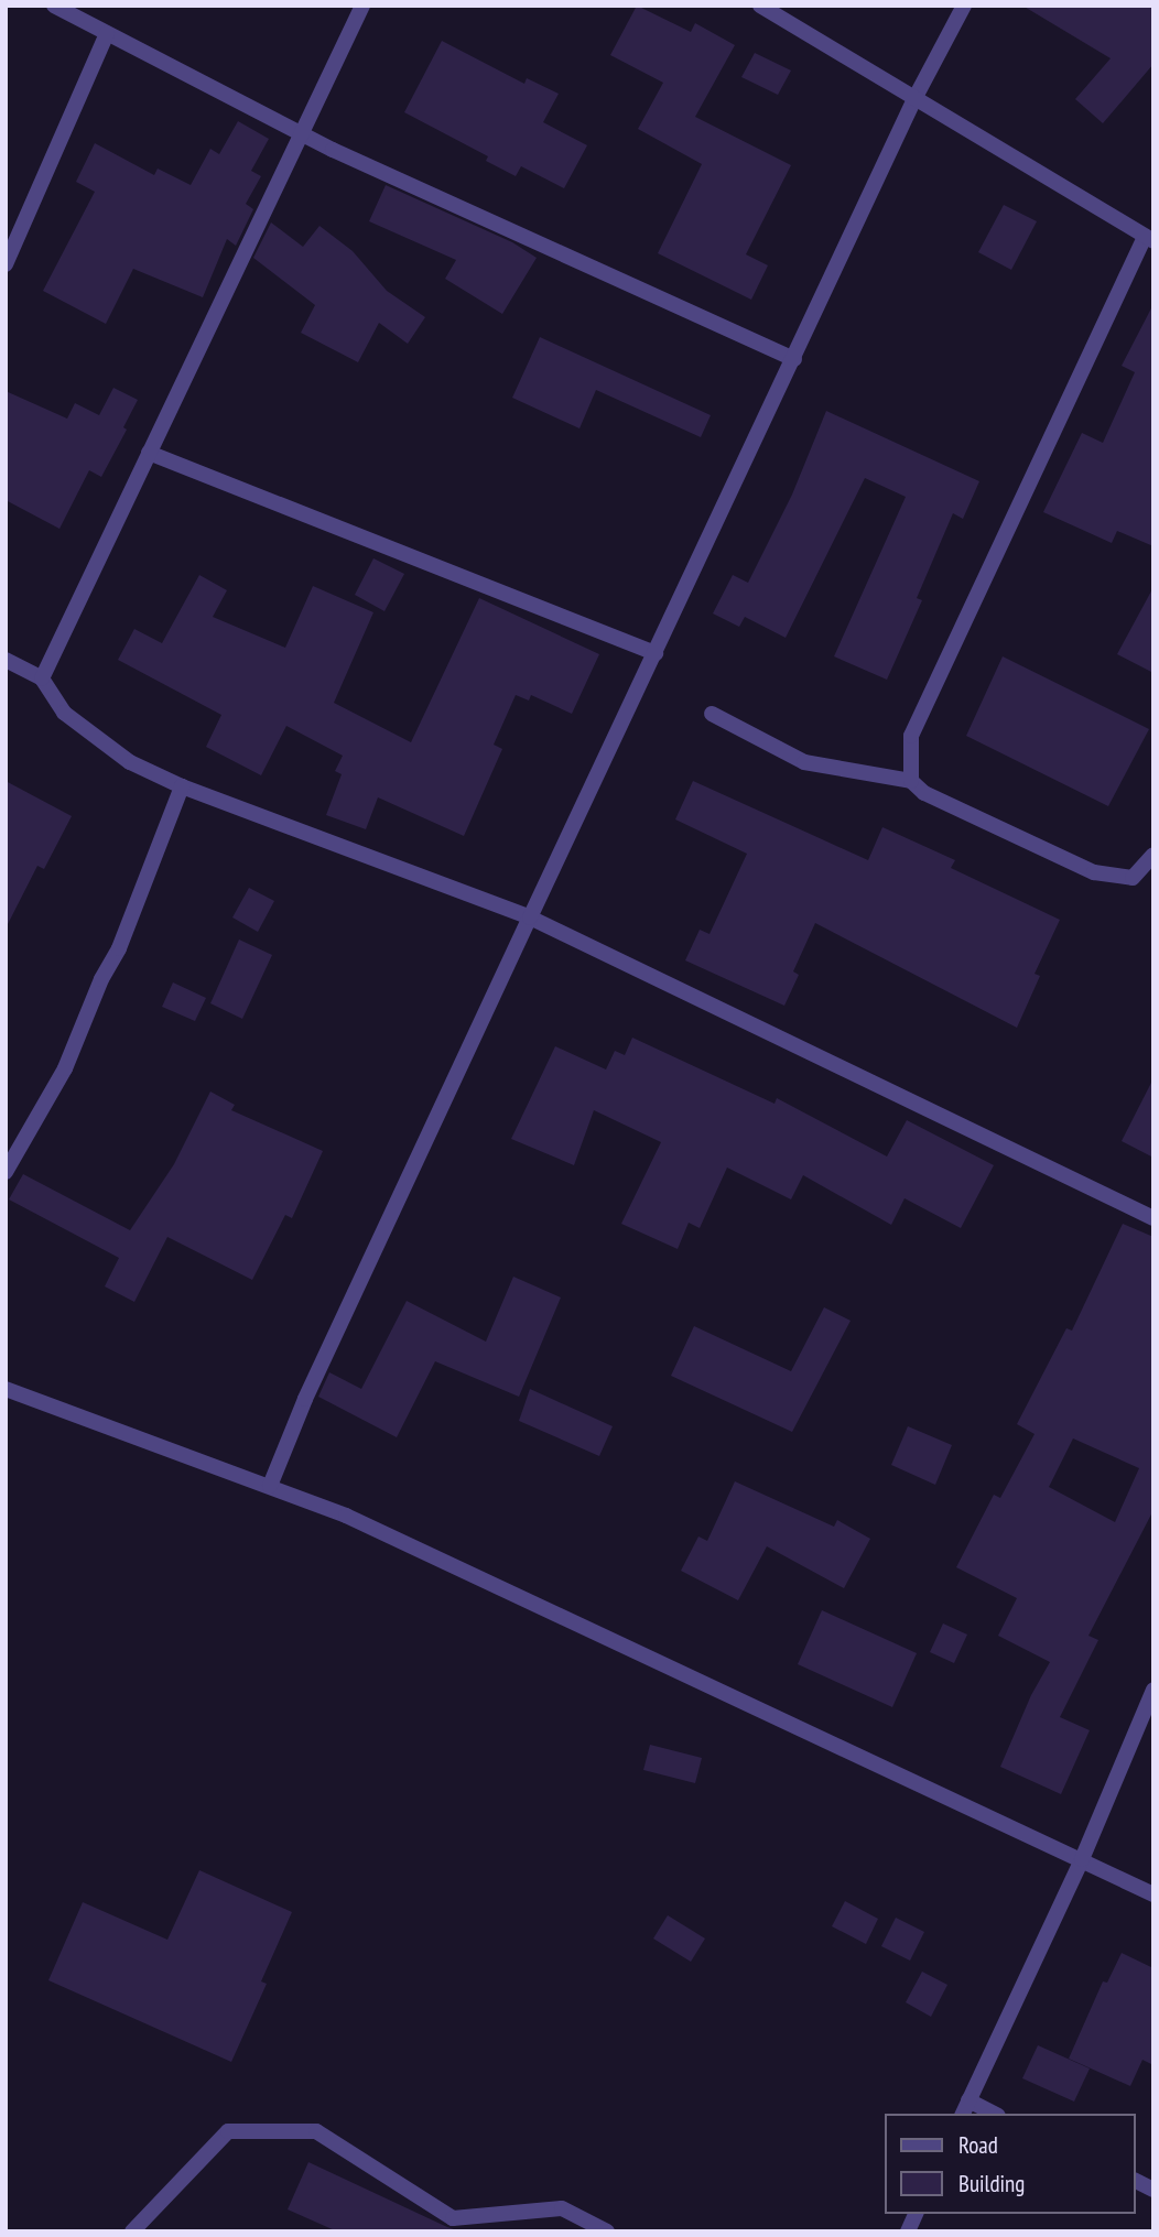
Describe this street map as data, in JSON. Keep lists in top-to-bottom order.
{
  "legend": ["Road", "Building"]
}
